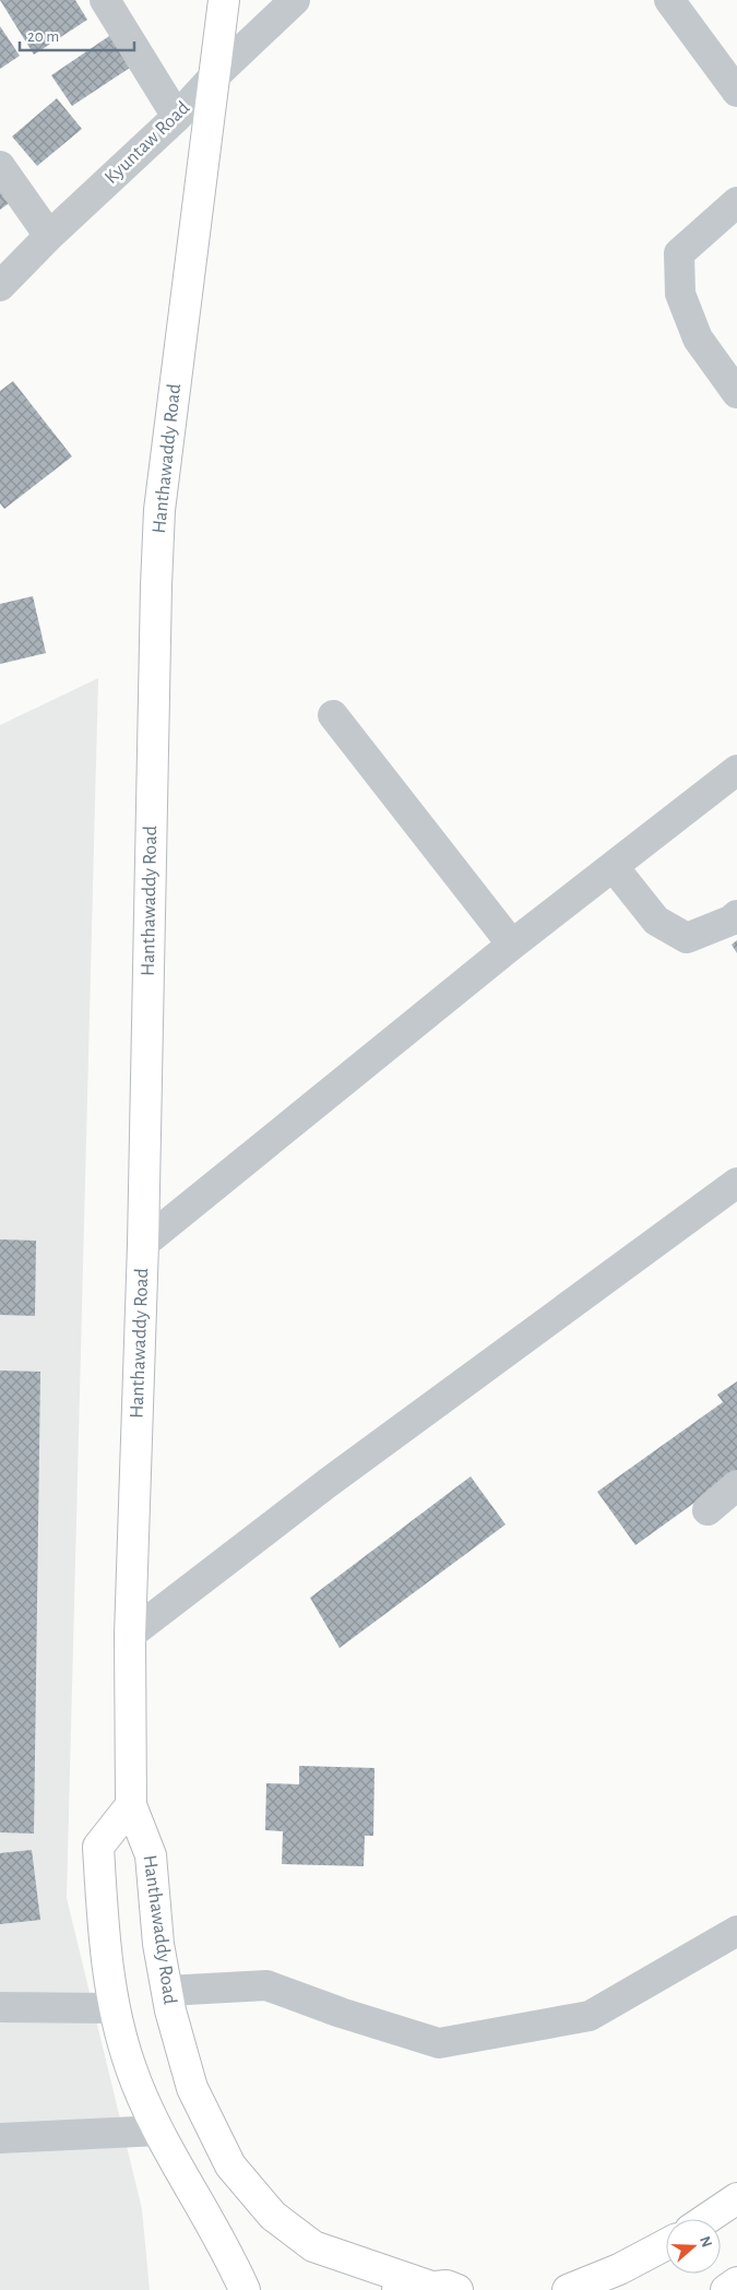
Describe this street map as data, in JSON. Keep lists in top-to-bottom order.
{
  "streets": {
    "main road": ["Hanthawaddy Road"],
    "street": ["Kyuntaw Road"]
  },
  "crossings": [
    ["Kyuntaw Road", "Hanthawaddy Road"]
  ],
  "scale_bar": "20 m",
  "north": "right"
}
